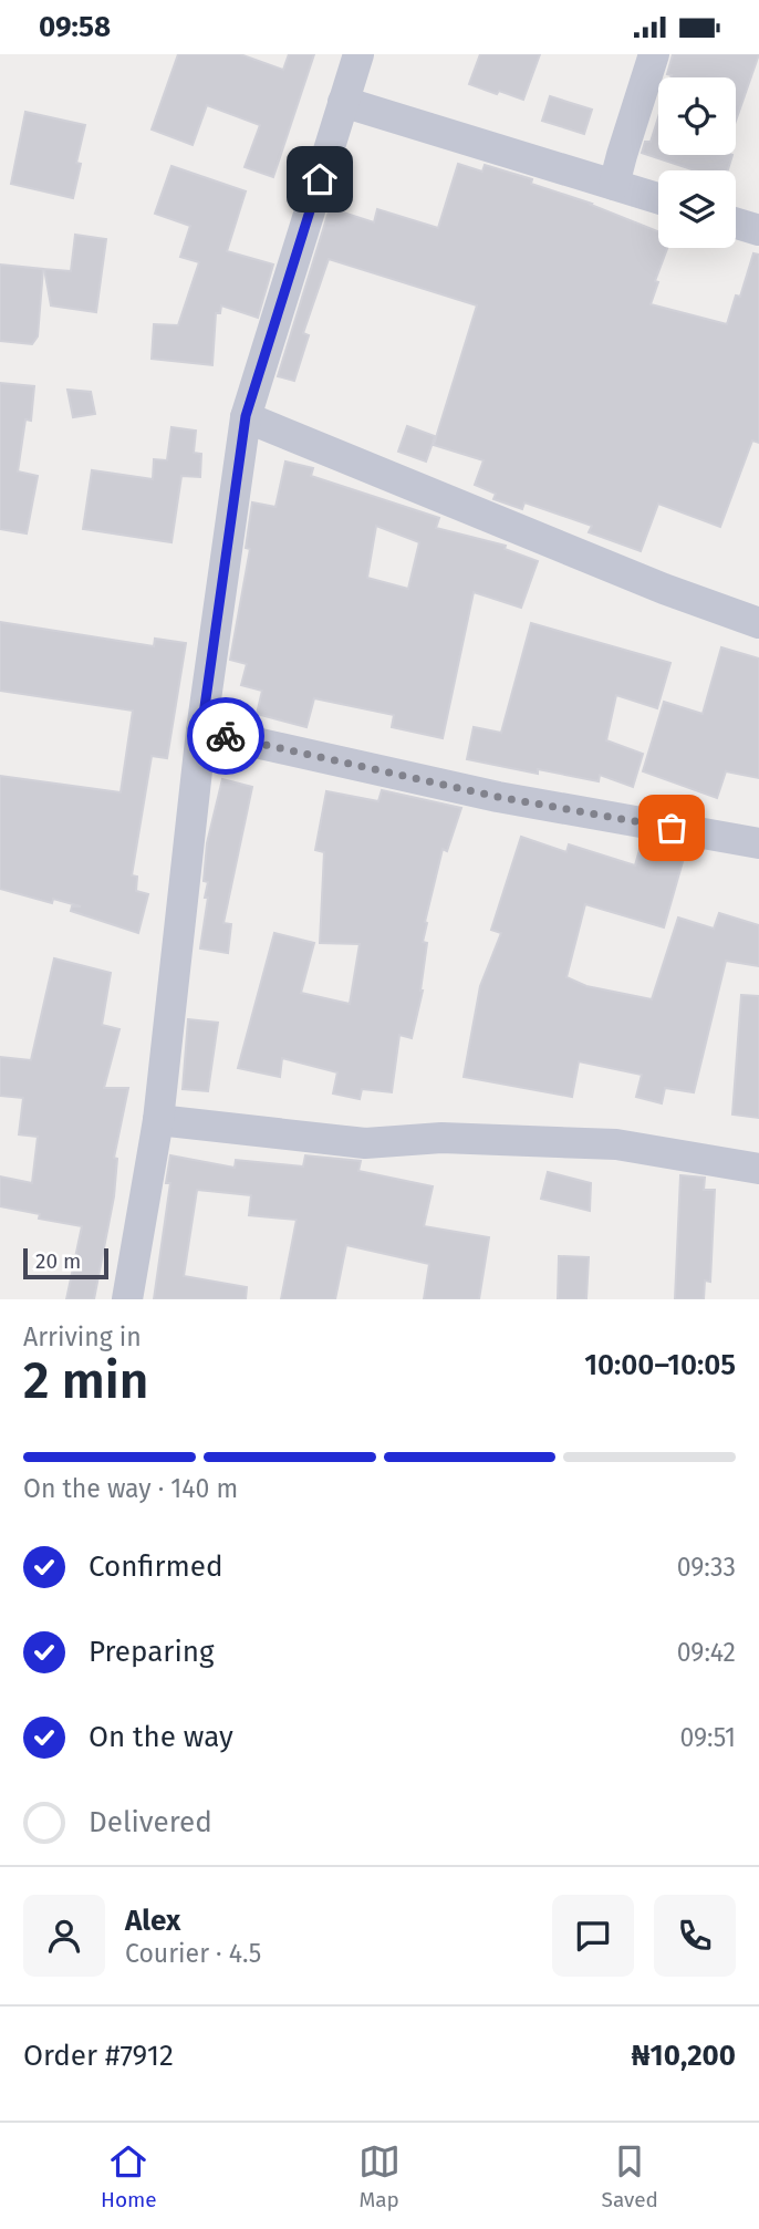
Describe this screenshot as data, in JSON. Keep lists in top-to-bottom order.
{
  "scale_bar": "20 m",
  "page": {
    "status": "09:58",
    "scale": "20 m",
    "heading": ["2 min", "Arriving in", "10:00–10:05"],
    "panel": [
      "Alex",
      "Courier · 4.5",
      "Order #7912",
      "₦10,200"
    ],
    "bar": "On the way · 140 m",
    "list": [
      ["Confirmed", "09:33"],
      ["Preparing", "09:42"],
      ["On the way", "09:51"],
      "Delivered"
    ],
    "tabs": ["Home", "Map", "Saved"]
  }
}
